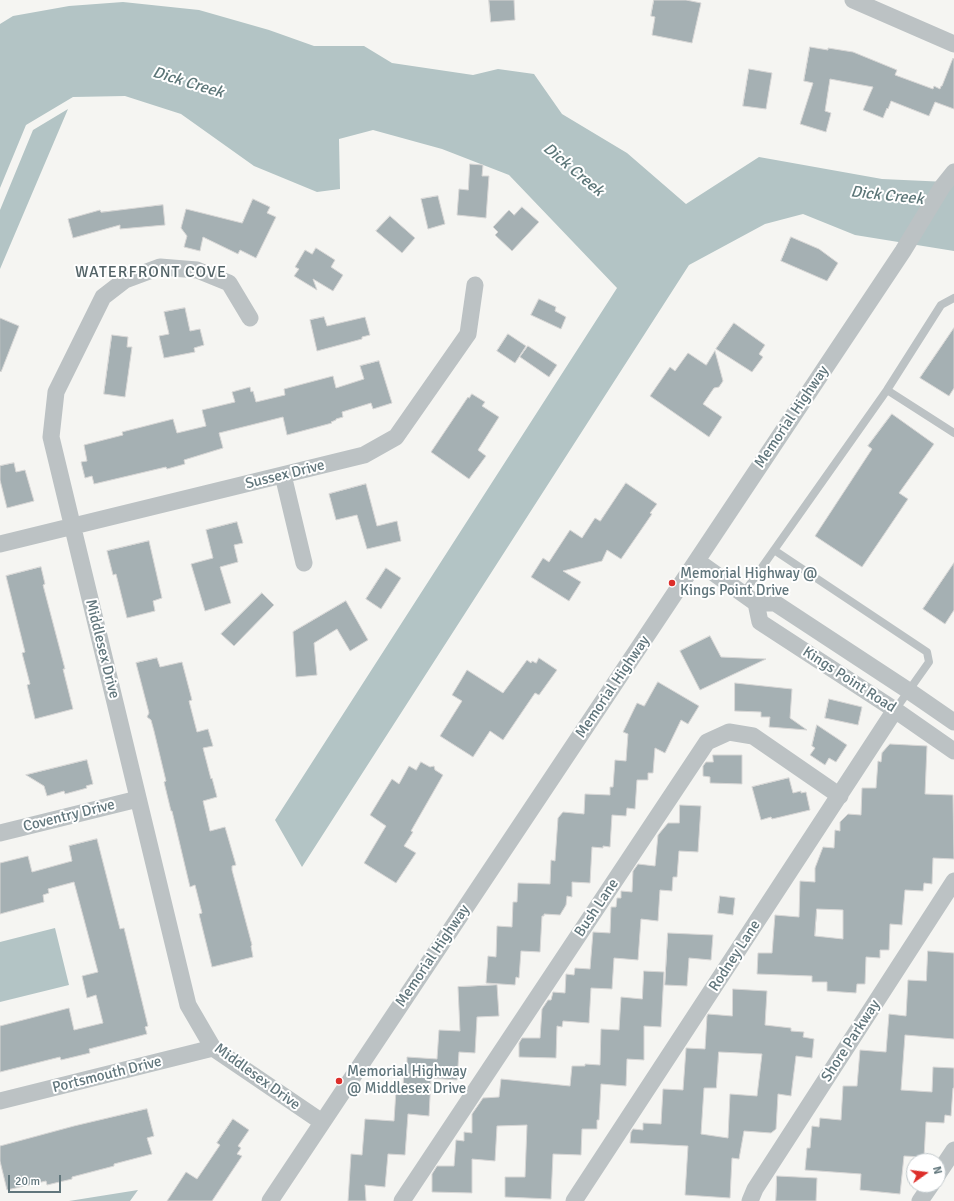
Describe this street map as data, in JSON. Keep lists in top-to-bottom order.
{
  "streets": {
    "street": [
      "Memorial Highway",
      "Sussex Drive",
      "Middlesex Drive",
      "Kings Point Road",
      "Coventry Drive",
      "Bush Lane",
      "Rodney Lane",
      "Shore Parkway",
      "Portsmouth Drive"
    ]
  },
  "crossings": [
    ["Memorial Highway", "Middlesex Drive"],
    ["Sussex Drive", "Middlesex Drive"],
    ["Middlesex Drive", "Coventry Drive"],
    ["Middlesex Drive", "Portsmouth Drive"],
    ["Kings Point Road", "Rodney Lane"],
    ["Bush Lane", "Rodney Lane"]
  ],
  "districts": ["WATERFRONT COVE"],
  "water": ["Dick Creek"],
  "places": ["Memorial Highway @ Kings Point Drive", "Memorial Highway @ Middlesex Drive"],
  "scale_bar": "20 m",
  "north": "right"
}
